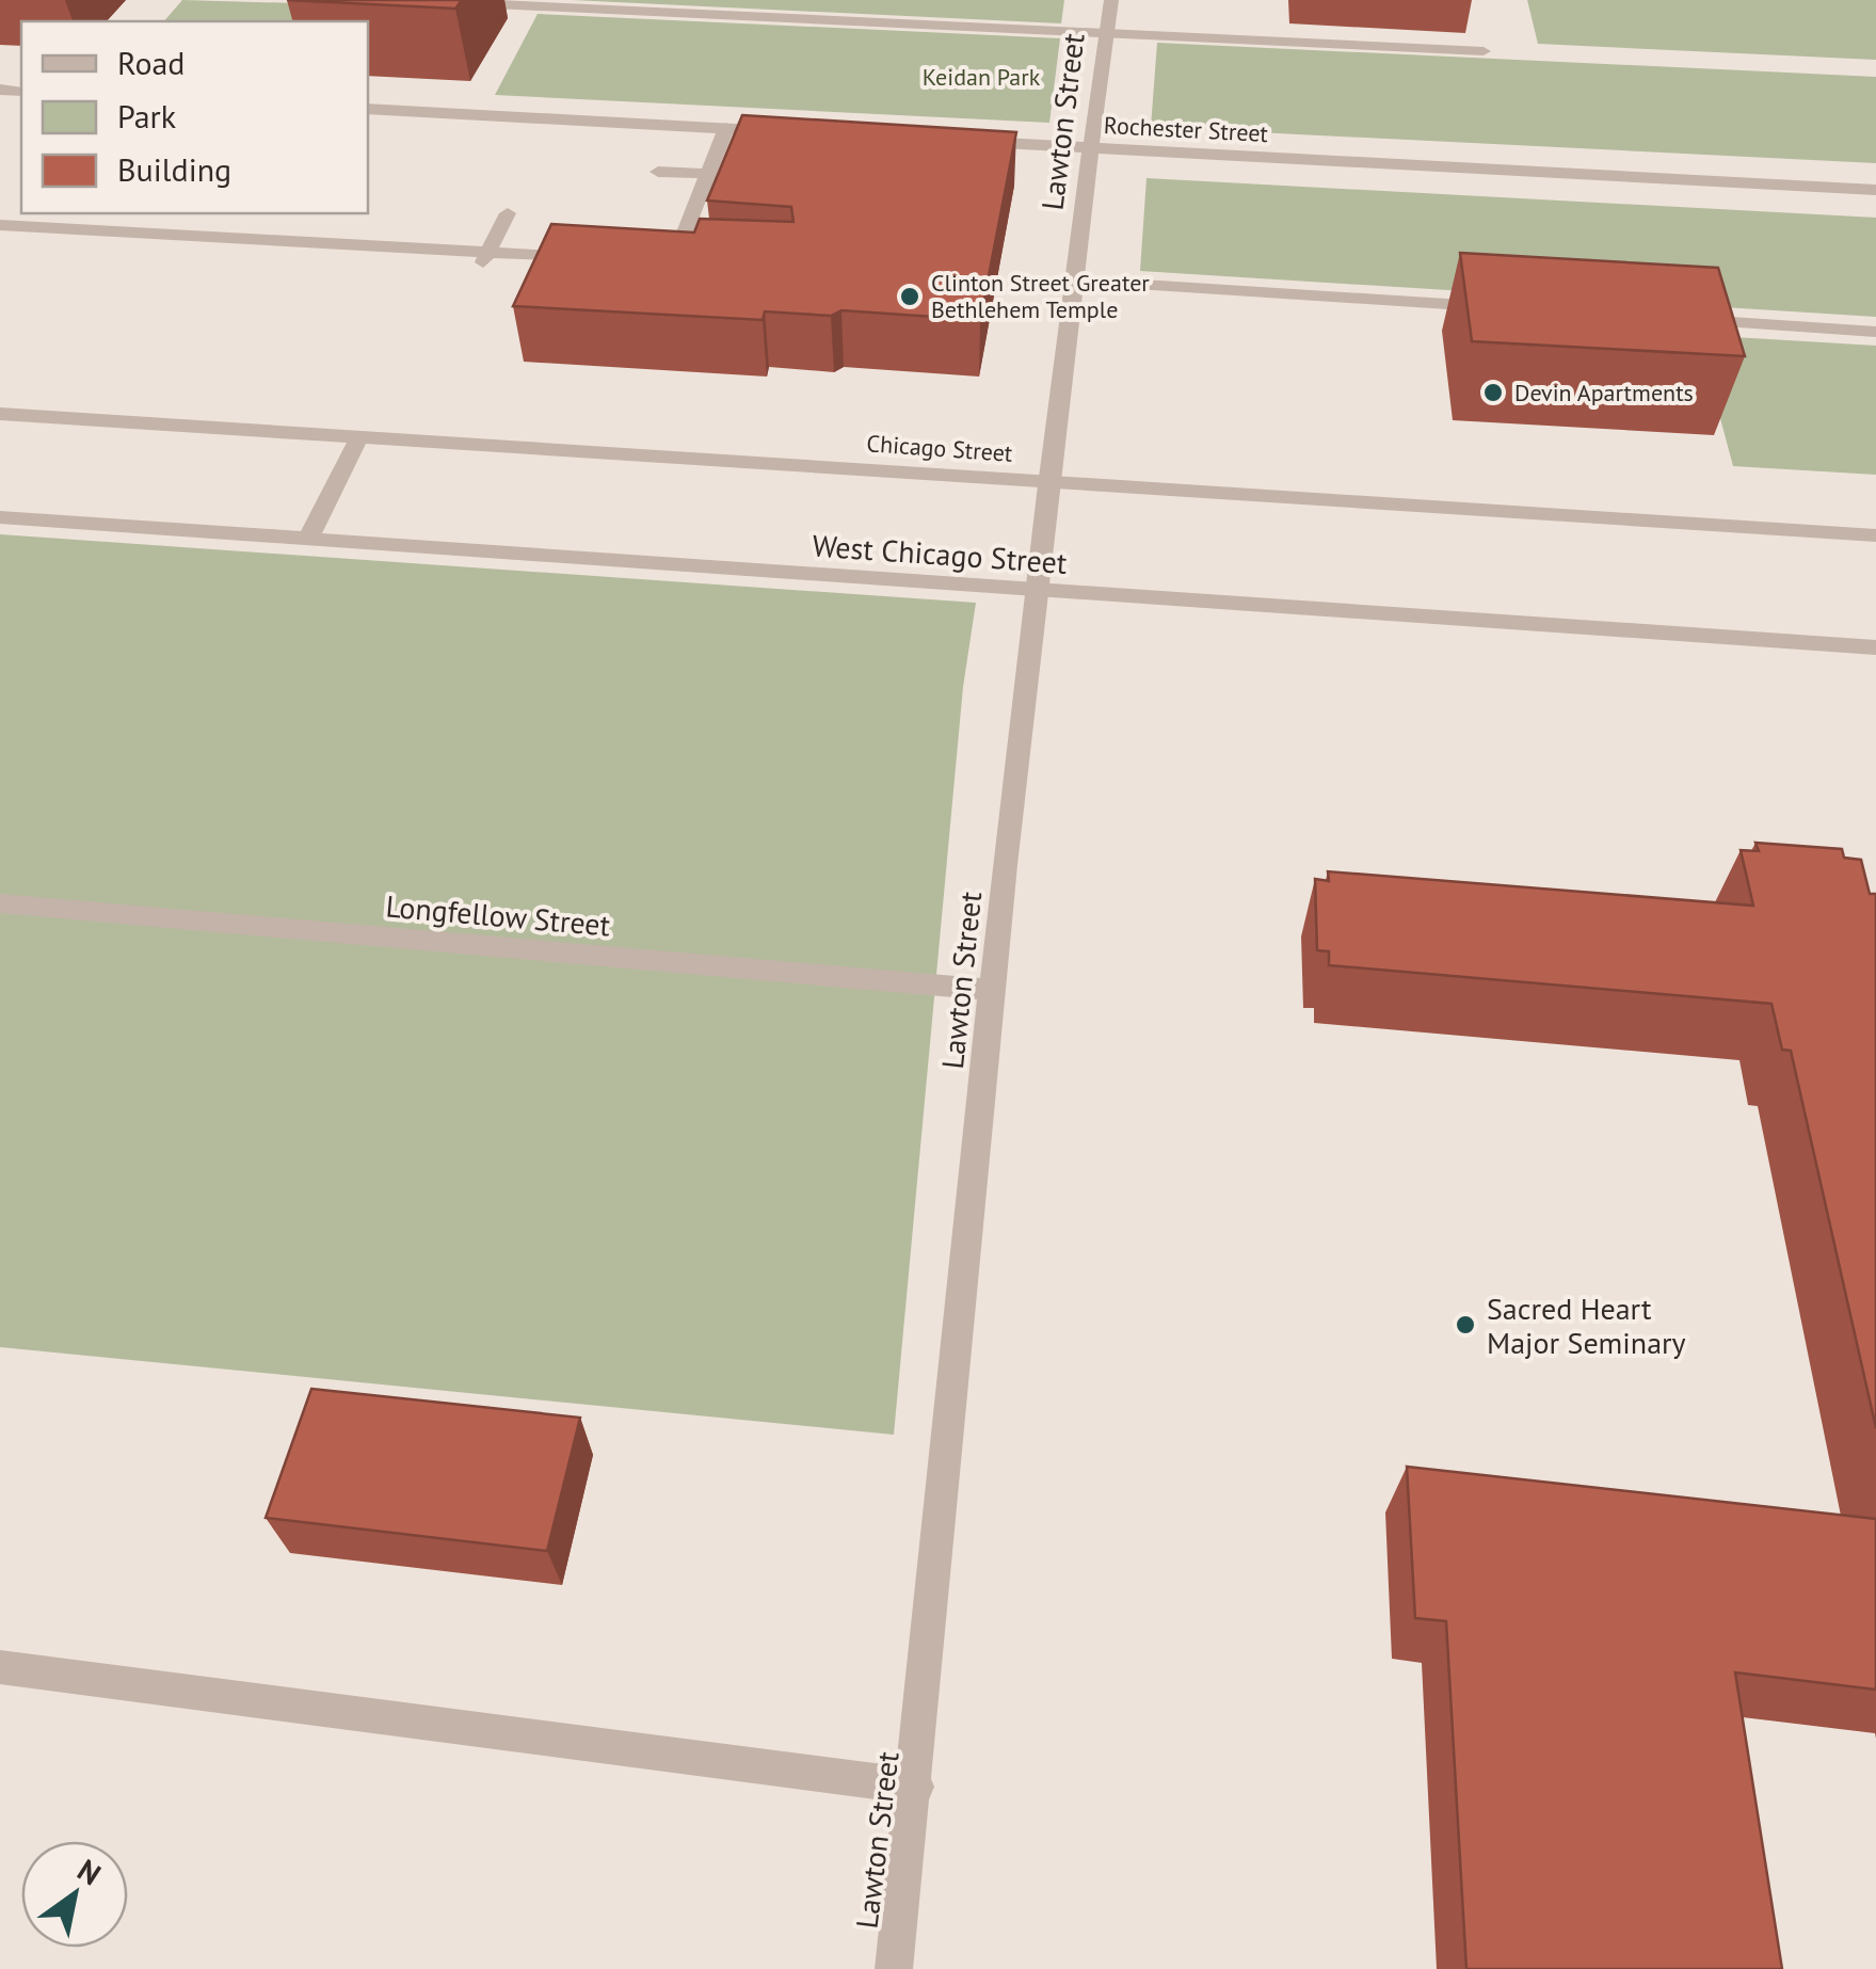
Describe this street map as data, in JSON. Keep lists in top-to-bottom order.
{
  "streets": {
    "street": [
      "Lawton Street",
      "Rochester Street",
      "Chicago Street",
      "West Chicago Street",
      "Longfellow Street"
    ]
  },
  "crossings": [
    ["Lawton Street", "Rochester Street"],
    ["Lawton Street", "Chicago Street"],
    ["Lawton Street", "West Chicago Street"],
    ["Lawton Street", "Longfellow Street"]
  ],
  "parks": ["Keidan Park"],
  "places": ["Clinton Street Greater Bethlehem Temple", "Devin Apartments", "Sacred Heart Major Seminary"],
  "legend": ["Road", "Park", "Building"],
  "north": "top right"
}
